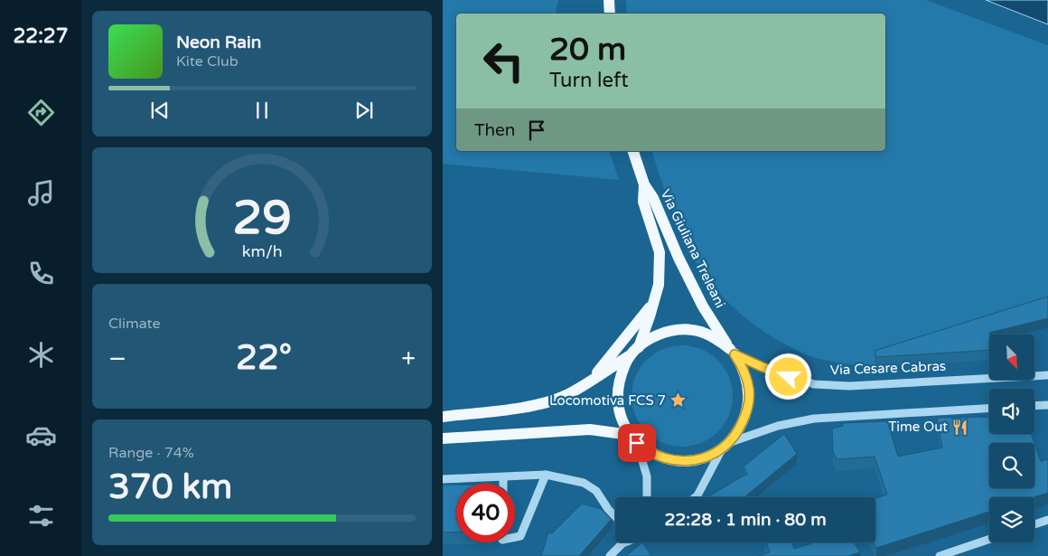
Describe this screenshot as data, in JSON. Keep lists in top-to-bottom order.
{
  "streets": {
    "main road": ["Via Giuliana Treleani"],
    "street": ["Via Cesare Cabras"]
  },
  "crossings": [
    ["Via Giuliana Treleani", "Via Cesare Cabras"]
  ],
  "places": {
    "place": ["Locomotiva FCS 7"],
    "restaurant": ["Time Out"]
  },
  "north": "bottom right",
  "page": {
    "tabs": "22:27",
    "turn": ["20 m", "Turn left"],
    "song": ["Neon Rain", "Kite Club"],
    "then": "Then",
    "tile": [
      "Climate",
      ["Range · 74%", "370 km"]
    ],
    "heat": ["−", "22°", "+"],
    "limit": "40",
    "trip": "22:28 · 1 min · 80 m",
    "gauge": ["29", "km/h"]
  }
}
